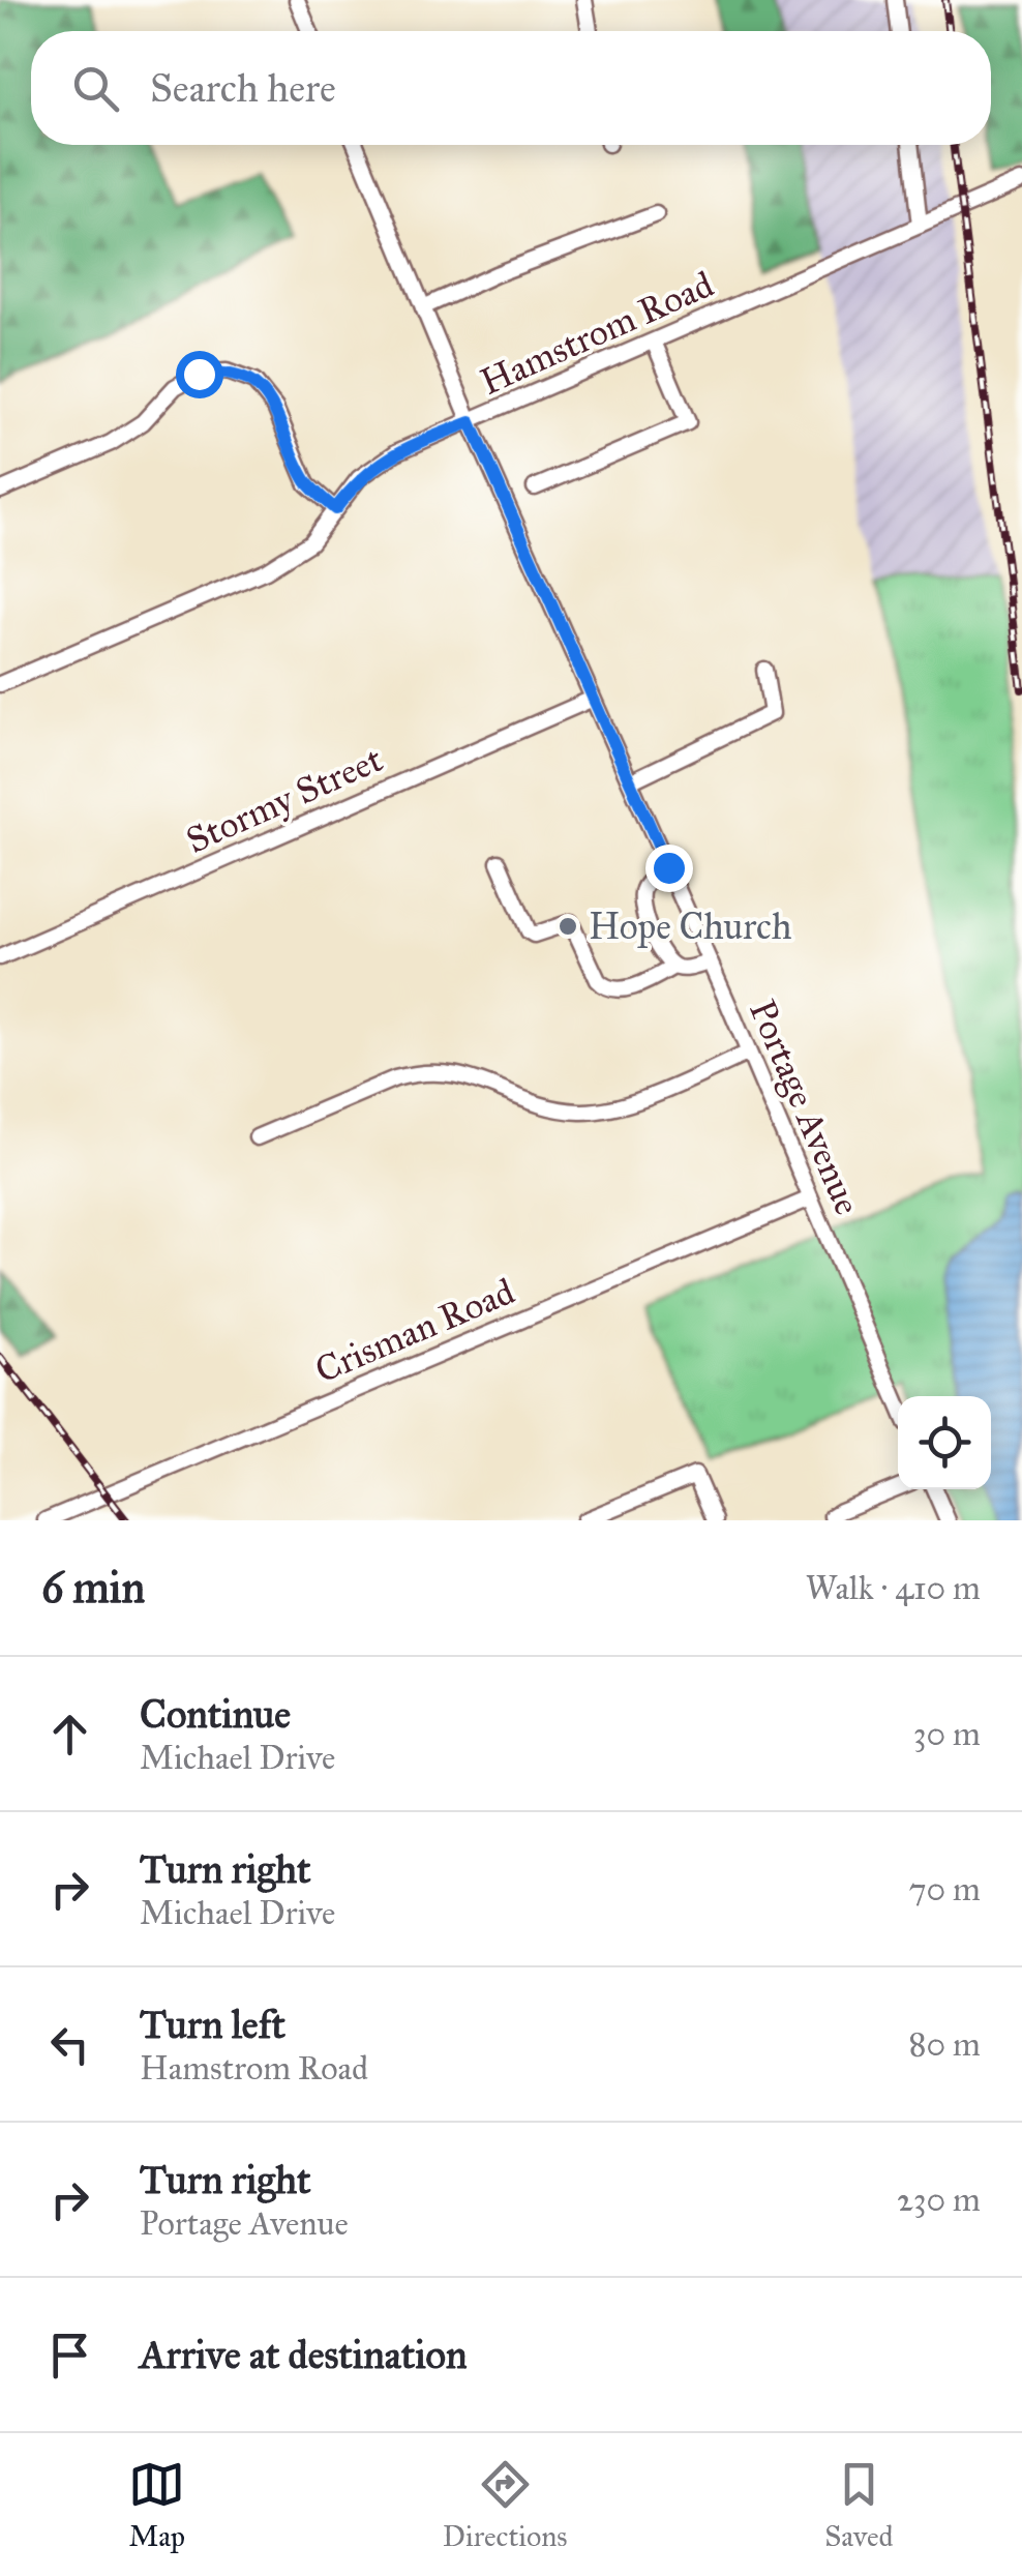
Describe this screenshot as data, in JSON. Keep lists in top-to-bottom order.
{
  "streets": {
    "street": [
      "Hamstrom Road",
      "Stormy Street",
      "Portage Avenue",
      "Crisman Road"
    ]
  },
  "crossings": [
    ["Hamstrom Road", "Portage Avenue"],
    ["Stormy Street", "Portage Avenue"],
    ["Portage Avenue", "Crisman Road"]
  ],
  "places": ["Hope Church"],
  "page": {
    "search": "Search here",
    "heading": ["6 min", "Walk · 410 m"],
    "list": [
      ["Continue", "Michael Drive", "30 m"],
      ["Turn right", "Michael Drive", "70 m"],
      ["Turn left", "Hamstrom Road", "80 m"],
      ["Turn right", "Portage Avenue", "230 m"],
      "Arrive at destination"
    ],
    "nav": ["Map", "Directions", "Saved"]
  }
}
